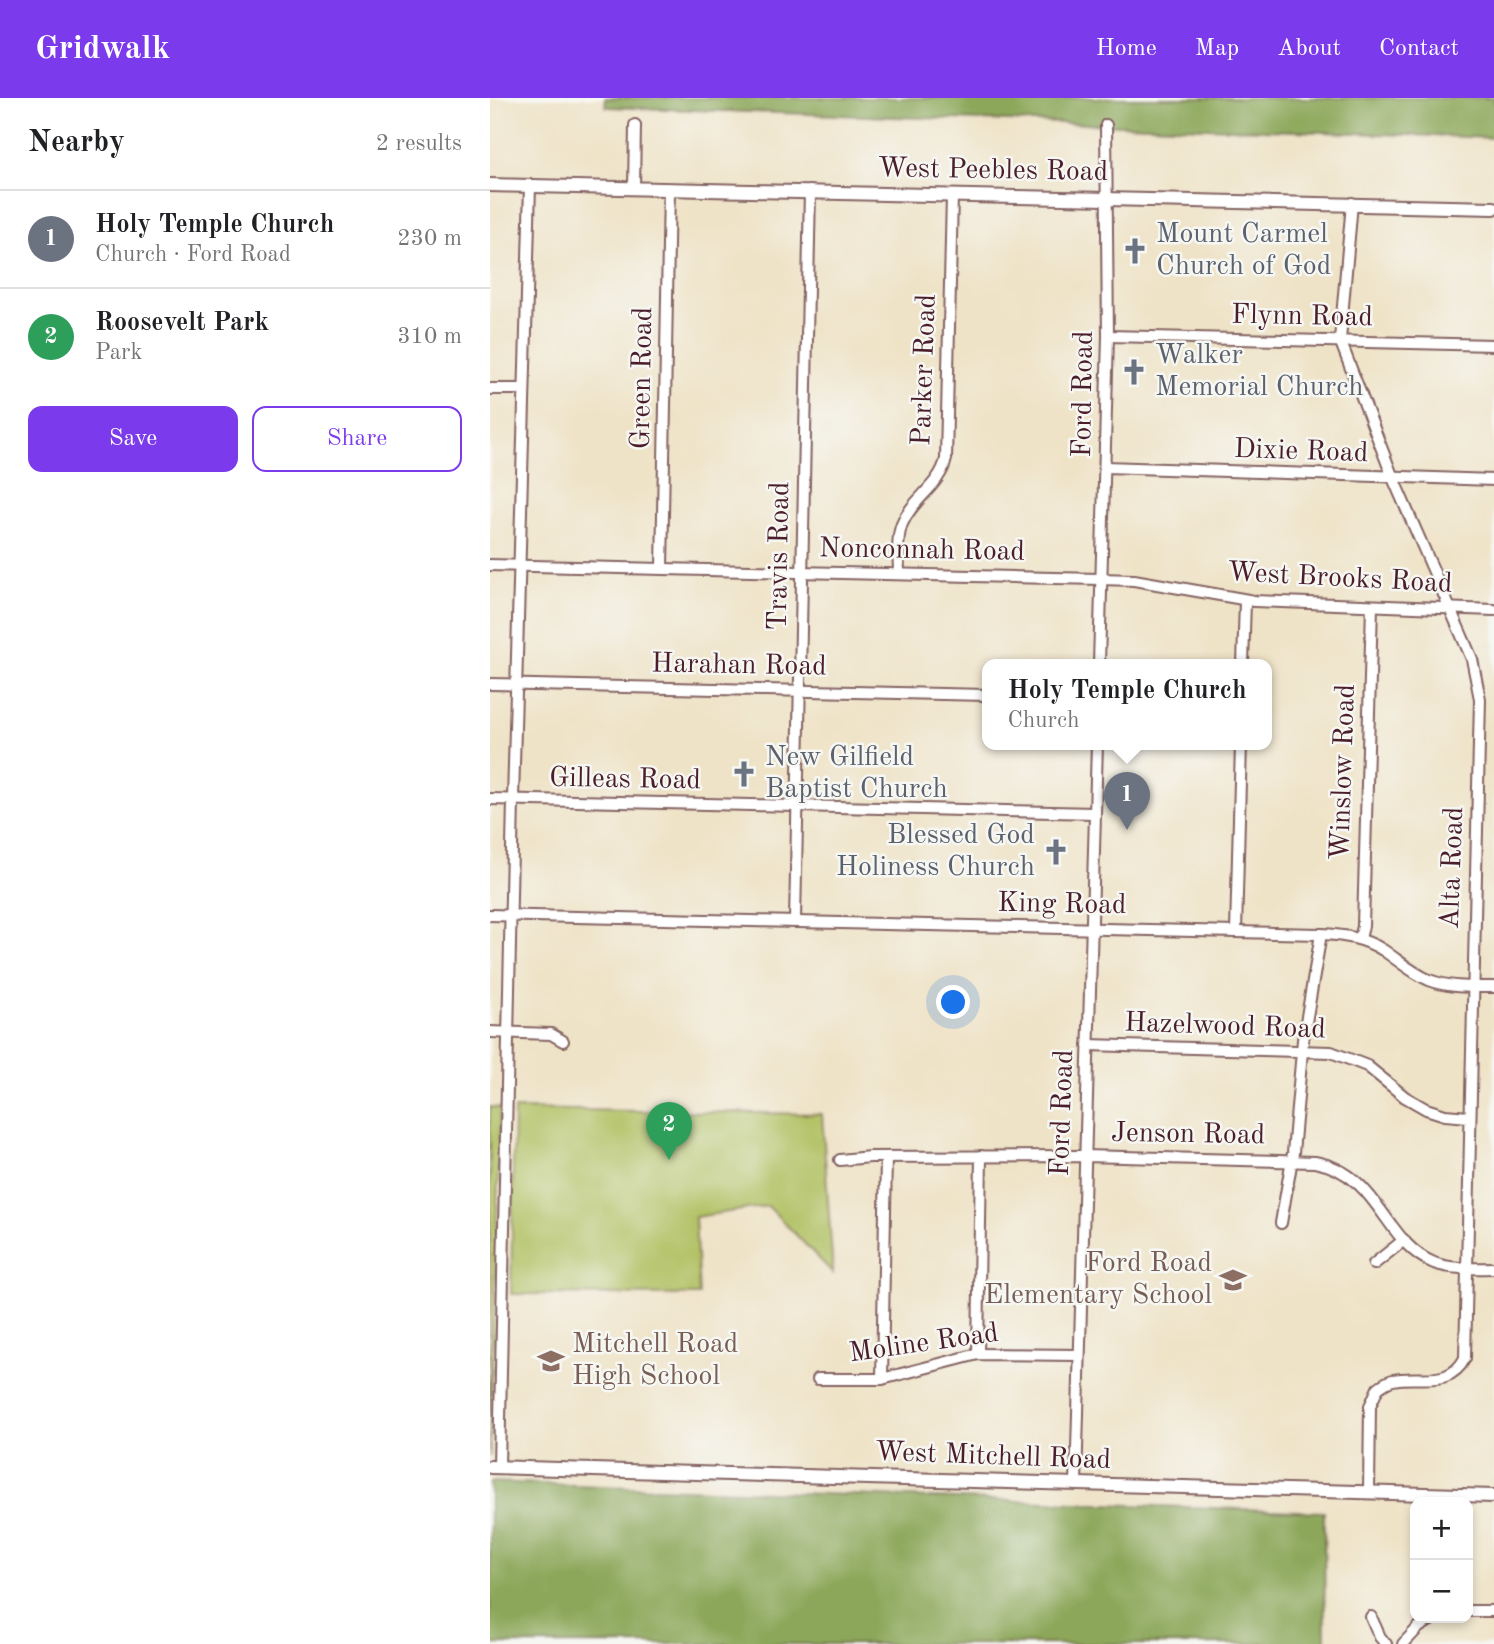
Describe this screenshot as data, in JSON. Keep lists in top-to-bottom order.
{
  "streets": {
    "main road": ["West Peebles Road", "West Mitchell Road"],
    "street": [
      "Flynn Road",
      "Parker Road",
      "Green Road",
      "Ford Road",
      "Dixie Road",
      "Nonconnah Road",
      "Travis Road",
      "West Brooks Road",
      "Harahan Road",
      "Winslow Road",
      "Gilleas Road",
      "Alta Road",
      "King Road",
      "Hazelwood Road",
      "Jenson Road",
      "Moline Road"
    ]
  },
  "crossings": [
    ["West Peebles Road", "Parker Road"],
    ["West Peebles Road", "Green Road"],
    ["West Peebles Road", "Ford Road"],
    ["West Peebles Road", "Travis Road"],
    ["West Peebles Road", "Alta Road"],
    ["Flynn Road", "Ford Road"],
    ["Flynn Road", "Alta Road"],
    ["Parker Road", "Nonconnah Road"],
    ["Green Road", "Nonconnah Road"],
    ["Ford Road", "Dixie Road"],
    ["Ford Road", "Nonconnah Road"],
    ["Ford Road", "West Brooks Road"],
    ["Ford Road", "Gilleas Road"],
    ["Ford Road", "King Road"],
    ["Ford Road", "Hazelwood Road"],
    ["Ford Road", "Jenson Road"],
    ["Ford Road", "Moline Road"],
    ["Ford Road", "West Mitchell Road"],
    ["Dixie Road", "Alta Road"],
    ["Nonconnah Road", "Travis Road"],
    ["Nonconnah Road", "West Brooks Road"],
    ["Travis Road", "Harahan Road"],
    ["Travis Road", "Gilleas Road"],
    ["Travis Road", "King Road"],
    ["West Brooks Road", "Winslow Road"],
    ["West Brooks Road", "Alta Road"],
    ["Winslow Road", "King Road"],
    ["Alta Road", "King Road"],
    ["Alta Road", "Hazelwood Road"],
    ["Alta Road", "Jenson Road"],
    ["Alta Road", "West Mitchell Road"]
  ],
  "places": {
    "church": [
      "Mount Carmel Church of God",
      "Walker Memorial Church",
      "New Gilfield Baptist Church",
      "Blessed God Holiness Church"
    ],
    "school or university": ["Ford Road Elementary School", "Mitchell Road High School"]
  },
  "page": {
    "header": "Gridwalk",
    "nav": [
      "Home",
      "Map",
      "About",
      "Contact"
    ],
    "heading": ["Nearby", "2 results"],
    "list": [
      {
        "mark": "1",
        "name": "Holy Temple Church",
        "note": "Church · Ford Road",
        "value": "230 m"
      },
      {
        "mark": "2",
        "name": "Roosevelt Park",
        "note": "Park",
        "value": "310 m"
      }
    ],
    "buttons": ["Save", "Share"],
    "popup": ["Holy Temple Church", "Church"],
    "pins": ["1", "2"],
    "map_buttons": ["+", "−"]
  }
}
